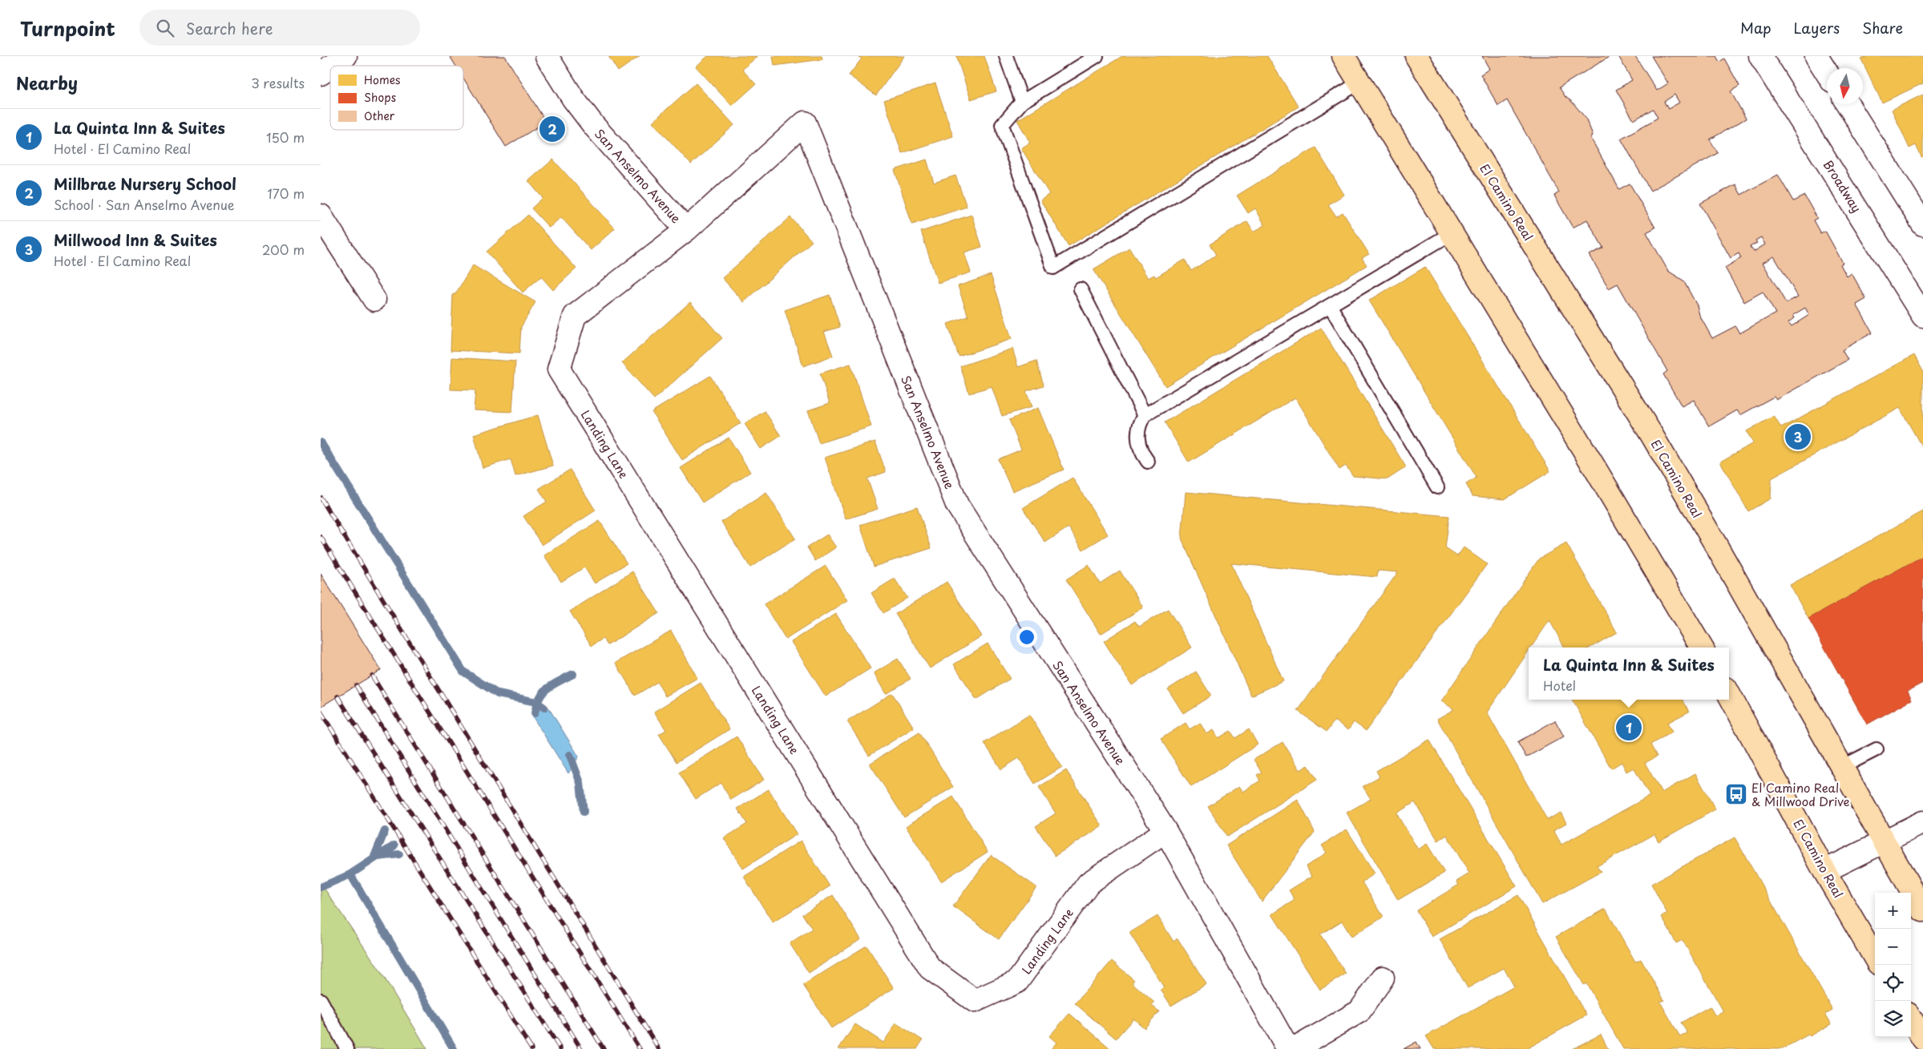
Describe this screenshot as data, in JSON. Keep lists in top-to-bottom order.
{
  "streets": {
    "main road": ["El Camino Real"],
    "street": ["San Anselmo Avenue", "Broadway", "Landing Lane"]
  },
  "crossings": [
    ["San Anselmo Avenue", "Landing Lane"]
  ],
  "places": {
    "bus stop": ["El Camino Real & Millwood Drive"]
  },
  "legend": ["Homes", "Shops", "Other"],
  "north": "bottom",
  "page": {
    "header": "Turnpoint",
    "search": "Search here",
    "nav": ["Map", "Layers", "Share"],
    "heading": ["Nearby", "3 results"],
    "list": [
      {
        "mark": "1",
        "name": "La Quinta Inn & Suites",
        "note": "Hotel · El Camino Real",
        "value": "150 m"
      },
      {
        "mark": "2",
        "name": "Millbrae Nursery School",
        "note": "School · San Anselmo Avenue",
        "value": "170 m"
      },
      {
        "mark": "3",
        "name": "Millwood Inn & Suites",
        "note": "Hotel · El Camino Real",
        "value": "200 m"
      }
    ],
    "pins": ["2", "3", "1"],
    "popup": ["La Quinta Inn & Suites", "Hotel"],
    "map_buttons": ["+", "−"]
  }
}
